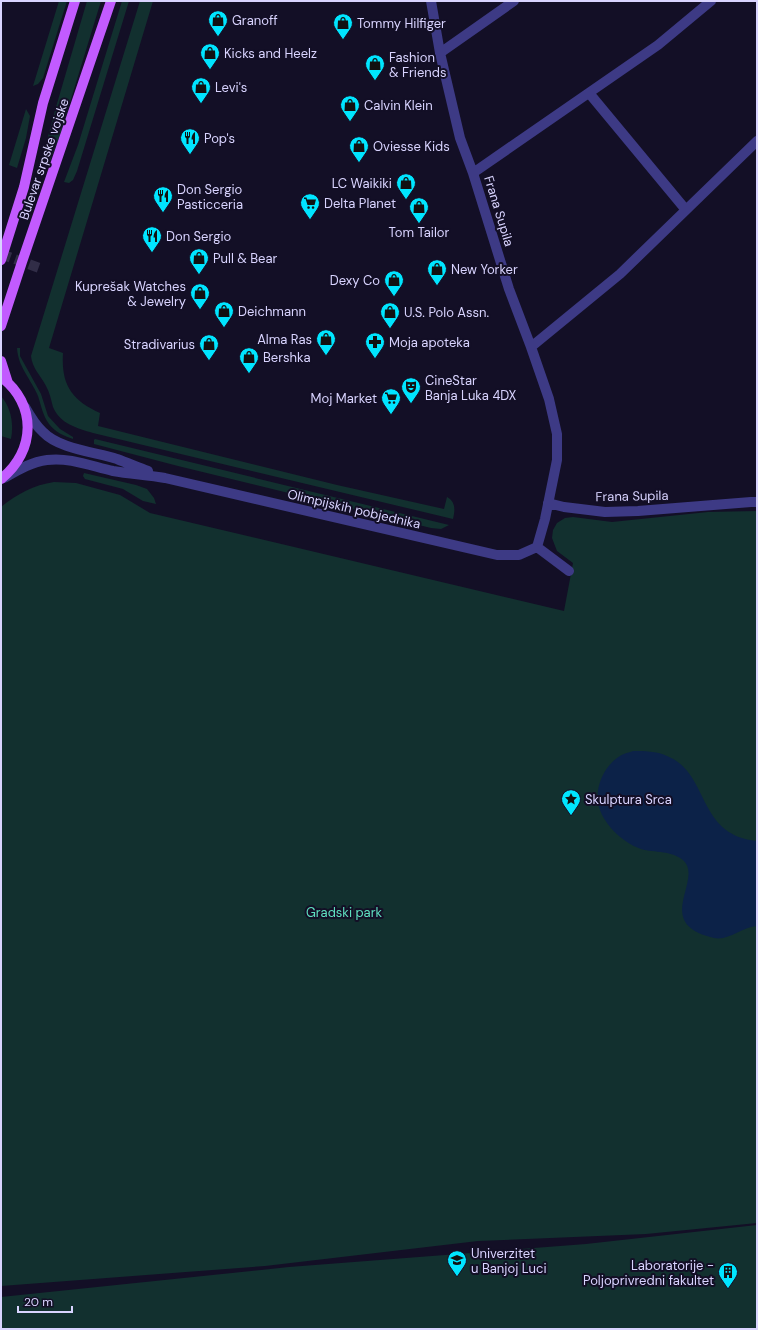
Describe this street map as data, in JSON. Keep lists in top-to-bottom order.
{
  "streets": {
    "main road": ["Bulevar srpske vojske"],
    "street": ["Frana Supila", "Olimpijskih pobjednika"]
  },
  "parks": ["Gradski park"],
  "places": {
    "shop": [
      "Granoff",
      "Tommy Hilfiger",
      "Kicks and Heelz",
      "Fashion & Friends",
      "Levi's",
      "Calvin Klein",
      "Oviesse Kids",
      "LC Waikiki",
      "Tom Tailor",
      "Pull & Bear",
      "New Yorker",
      "Dexy Co",
      "Kuprešak Watches & Jewelry",
      "Deichmann",
      "U.S. Polo Assn.",
      "Alma Ras",
      "Stradivarius",
      "Bershka"
    ],
    "restaurant": ["Pop's", "Don Sergio Pasticceria", "Don Sergio"],
    "supermarket": ["Delta Planet", "Moj Market"],
    "pharmacy": ["Moja apoteka"],
    "theatre": ["CineStar Banja Luka 4DX"],
    "place": ["Skulptura Srca"],
    "school or university": ["Univerzitet u Banjoj Luci"],
    "building": ["Laboratorije - Poljoprivredni fakultet"]
  },
  "scale_bar": "20 m"
}
